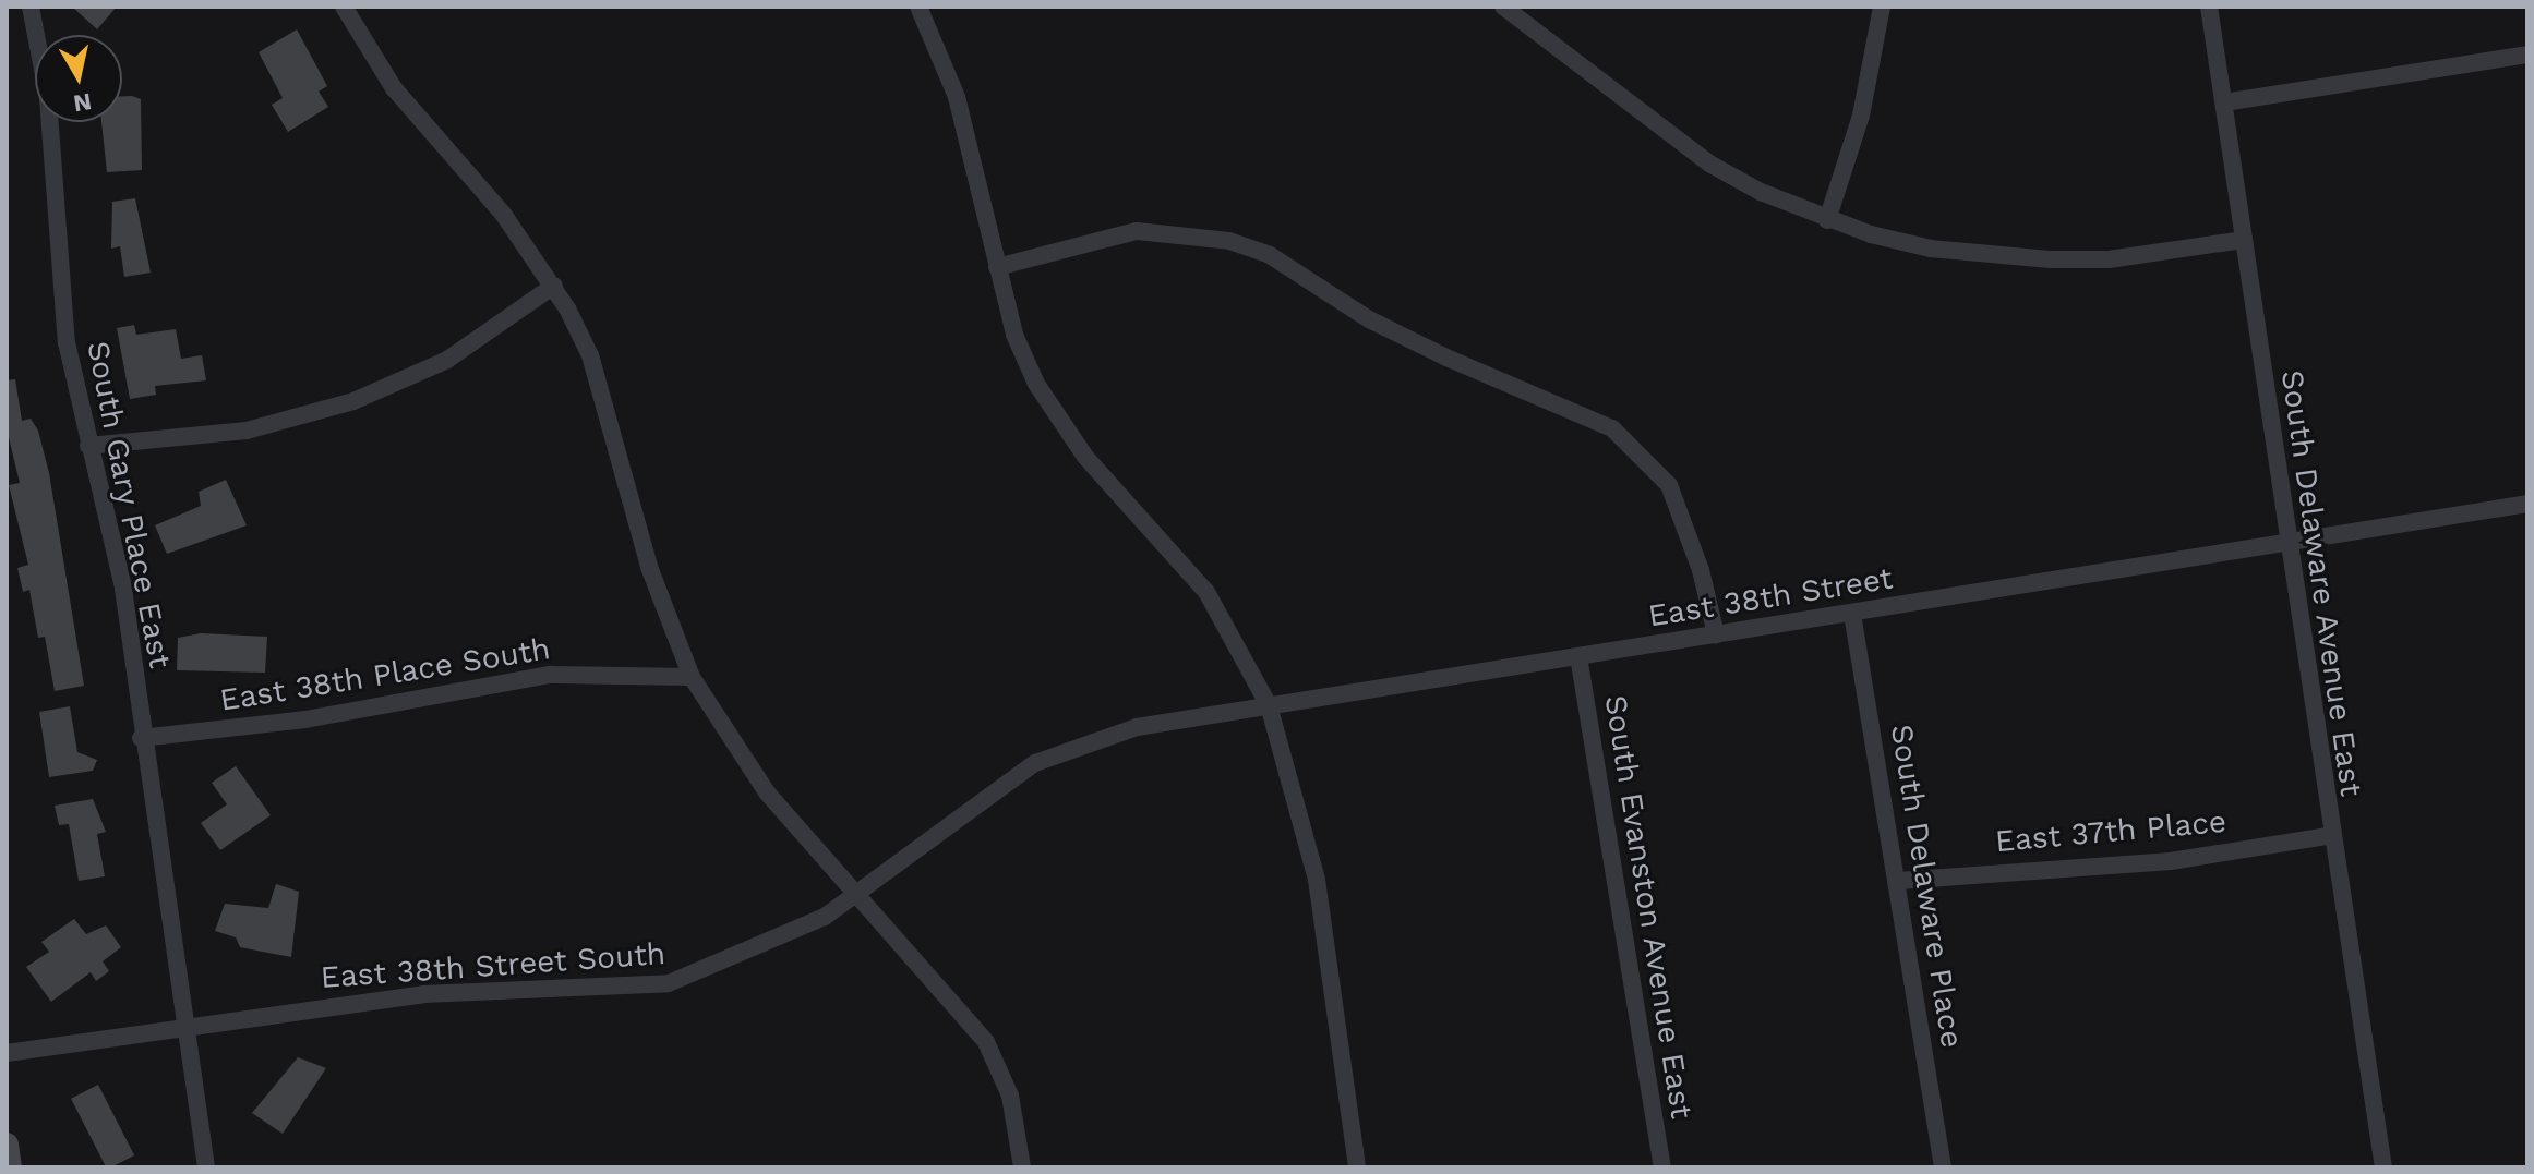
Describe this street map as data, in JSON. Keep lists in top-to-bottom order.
{
  "streets": {
    "street": [
      "South Gary Place East",
      "South Delaware Avenue East",
      "East 38th Street",
      "East 38th Place South",
      "East 37th Place",
      "South Delaware Place",
      "South Evanston Avenue East",
      "East 38th Street South"
    ]
  },
  "crossings": [
    ["South Gary Place East", "East 38th Place South"],
    ["South Gary Place East", "East 38th Street South"],
    ["South Delaware Avenue East", "East 38th Street"],
    ["South Delaware Avenue East", "East 37th Place"],
    ["East 38th Street", "South Delaware Place"],
    ["East 38th Street", "South Evanston Avenue East"],
    ["East 38th Street", "East 38th Street South"],
    ["East 37th Place", "South Delaware Place"]
  ],
  "north": "bottom"
}
